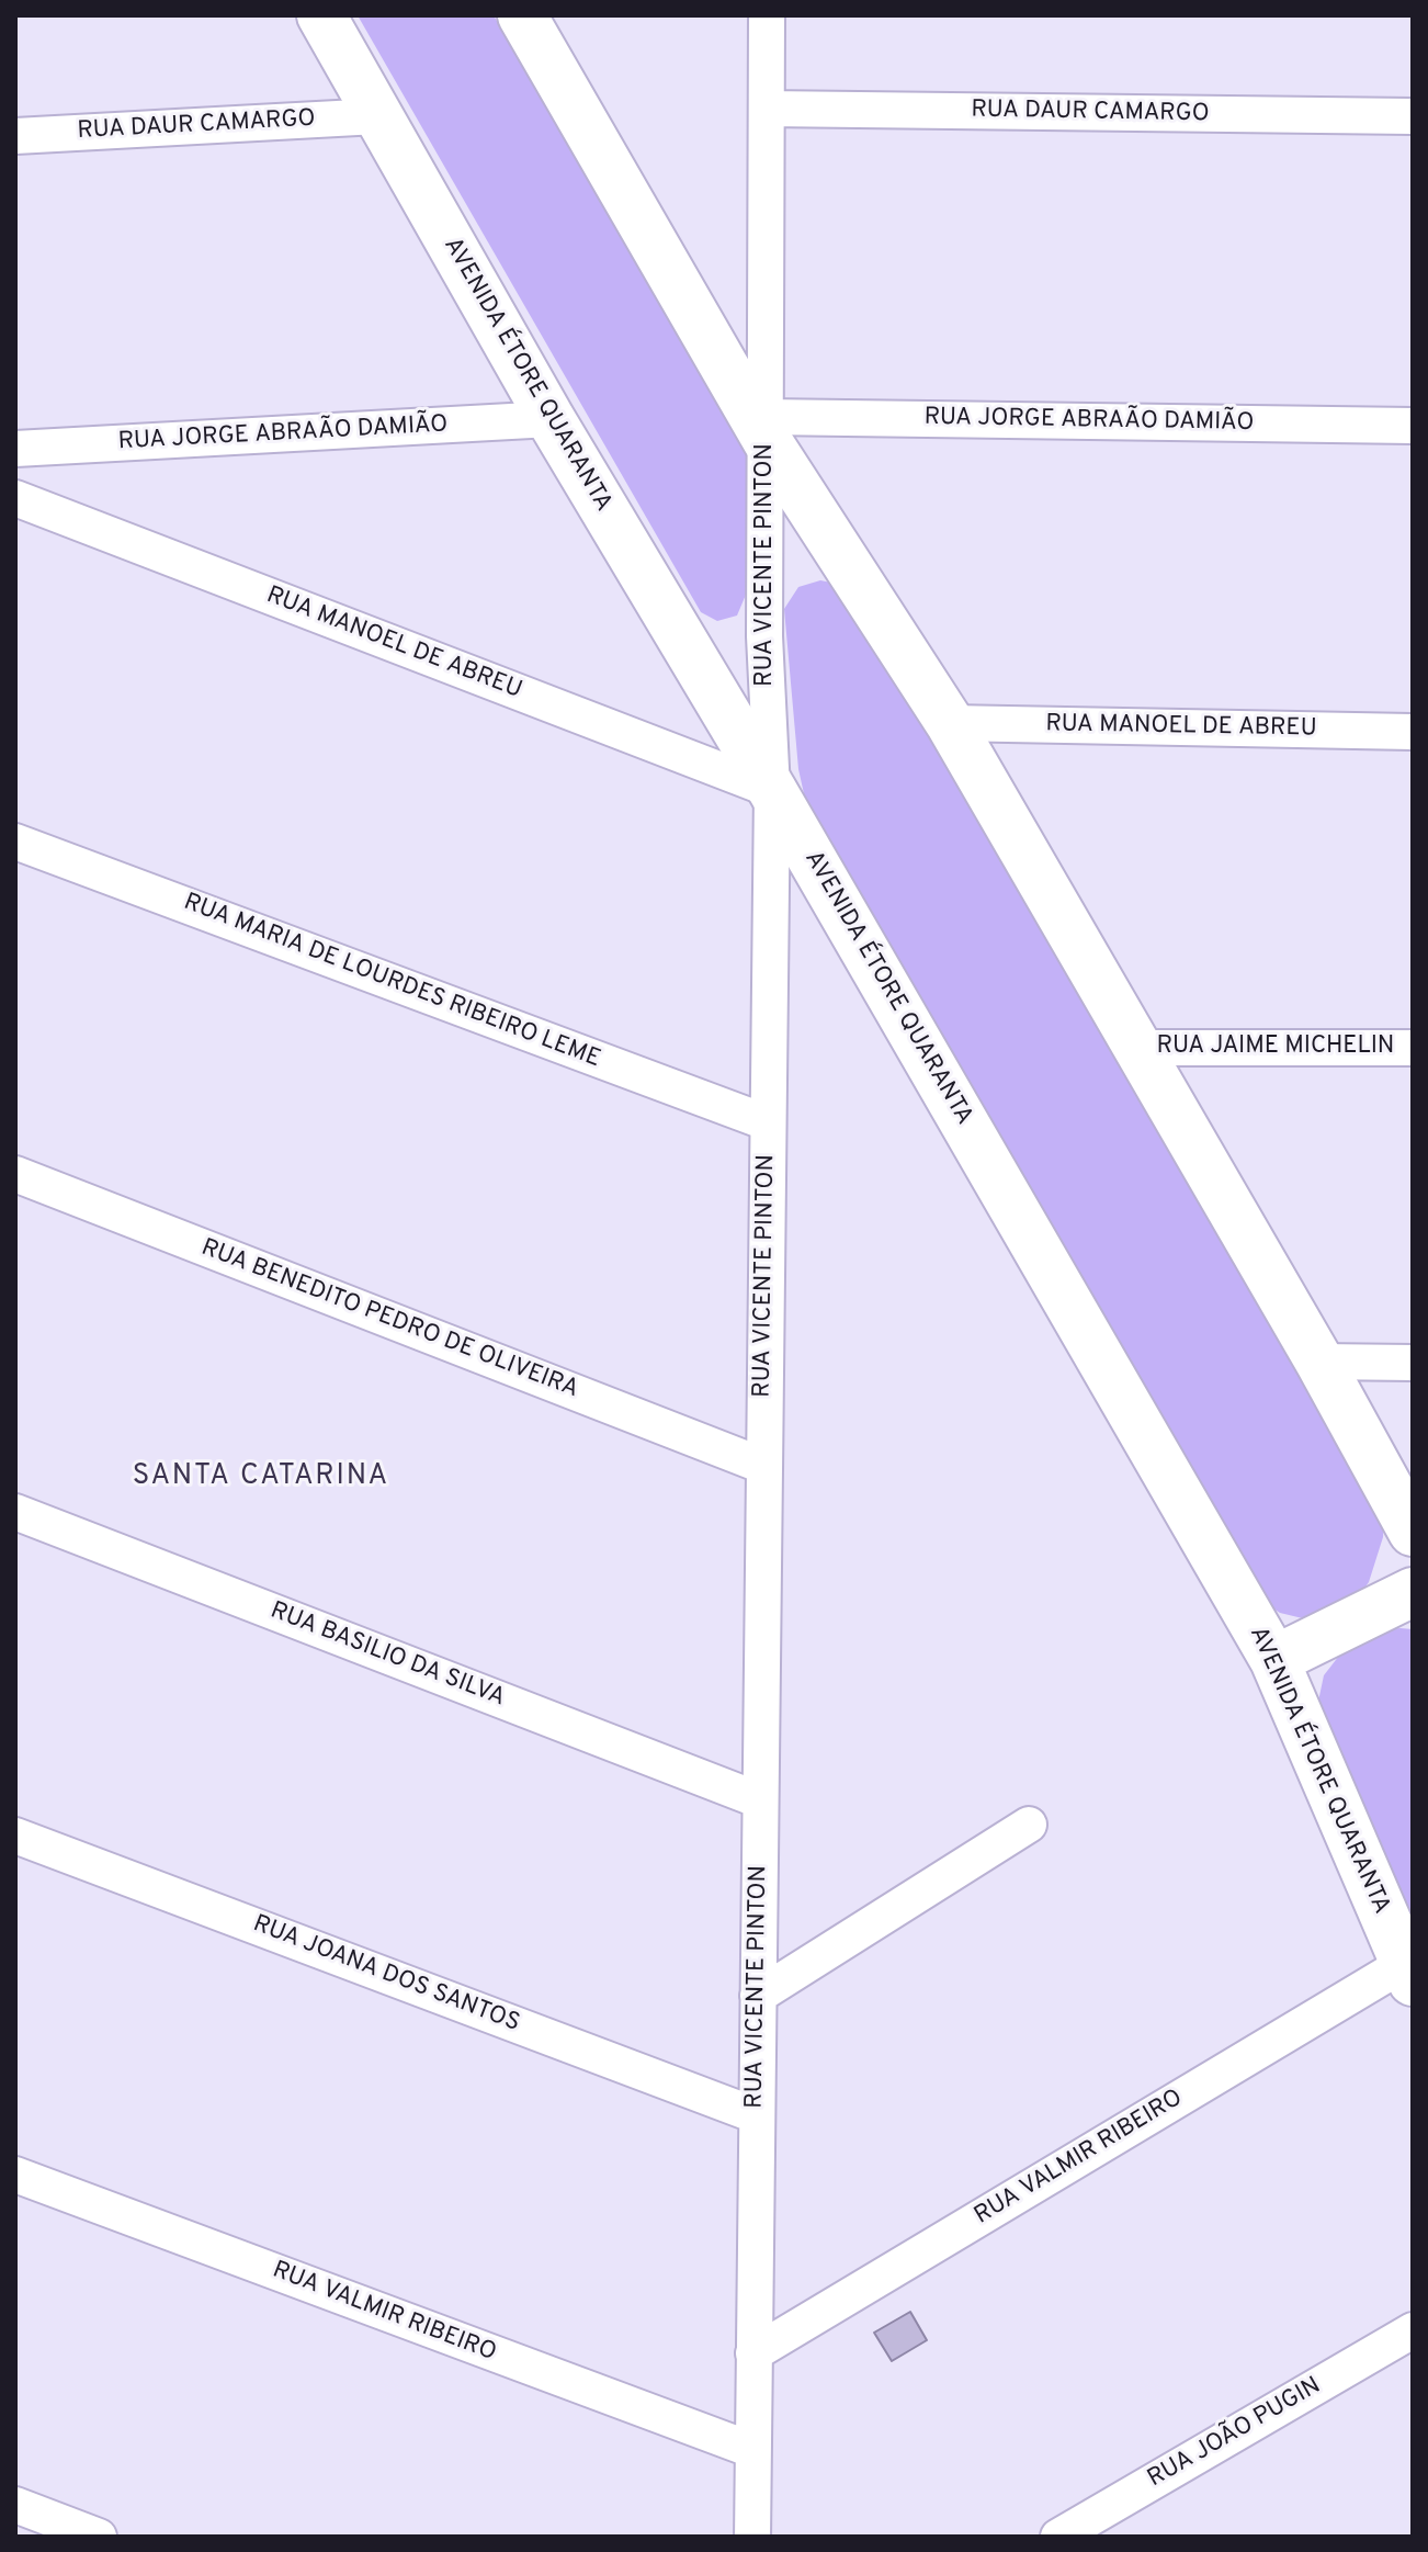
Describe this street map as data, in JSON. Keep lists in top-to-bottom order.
{
  "streets": {
    "street": [
      "RUA DAUR CAMARGO",
      "AVENIDA ÉTORE QUARANTA",
      "RUA JORGE ABRAÃO DAMIÃO",
      "RUA VICENTE PINTON",
      "RUA MANOEL DE ABREU",
      "RUA MARIA DE LOURDES RIBEIRO LEME",
      "RUA JAIME MICHELIN",
      "RUA BENEDITO PEDRO DE OLIVEIRA",
      "RUA BASILIO DA SILVA",
      "RUA JOANA DOS SANTOS",
      "RUA VALMIR RIBEIRO",
      "RUA JOÃO PUGIN"
    ]
  },
  "crossings": [
    ["RUA DAUR CAMARGO", "AVENIDA ÉTORE QUARANTA"],
    ["RUA DAUR CAMARGO", "RUA VICENTE PINTON"],
    ["AVENIDA ÉTORE QUARANTA", "RUA JORGE ABRAÃO DAMIÃO"],
    ["AVENIDA ÉTORE QUARANTA", "RUA VICENTE PINTON"],
    ["AVENIDA ÉTORE QUARANTA", "RUA MANOEL DE ABREU"],
    ["AVENIDA ÉTORE QUARANTA", "RUA VALMIR RIBEIRO"],
    ["RUA JORGE ABRAÃO DAMIÃO", "RUA VICENTE PINTON"],
    ["RUA VICENTE PINTON", "RUA MANOEL DE ABREU"],
    ["RUA VICENTE PINTON", "RUA MARIA DE LOURDES RIBEIRO LEME"],
    ["RUA VICENTE PINTON", "RUA BENEDITO PEDRO DE OLIVEIRA"],
    ["RUA VICENTE PINTON", "RUA BASILIO DA SILVA"],
    ["RUA VICENTE PINTON", "RUA JOANA DOS SANTOS"],
    ["RUA VICENTE PINTON", "RUA VALMIR RIBEIRO"]
  ],
  "districts": ["SANTA CATARINA"]
}
